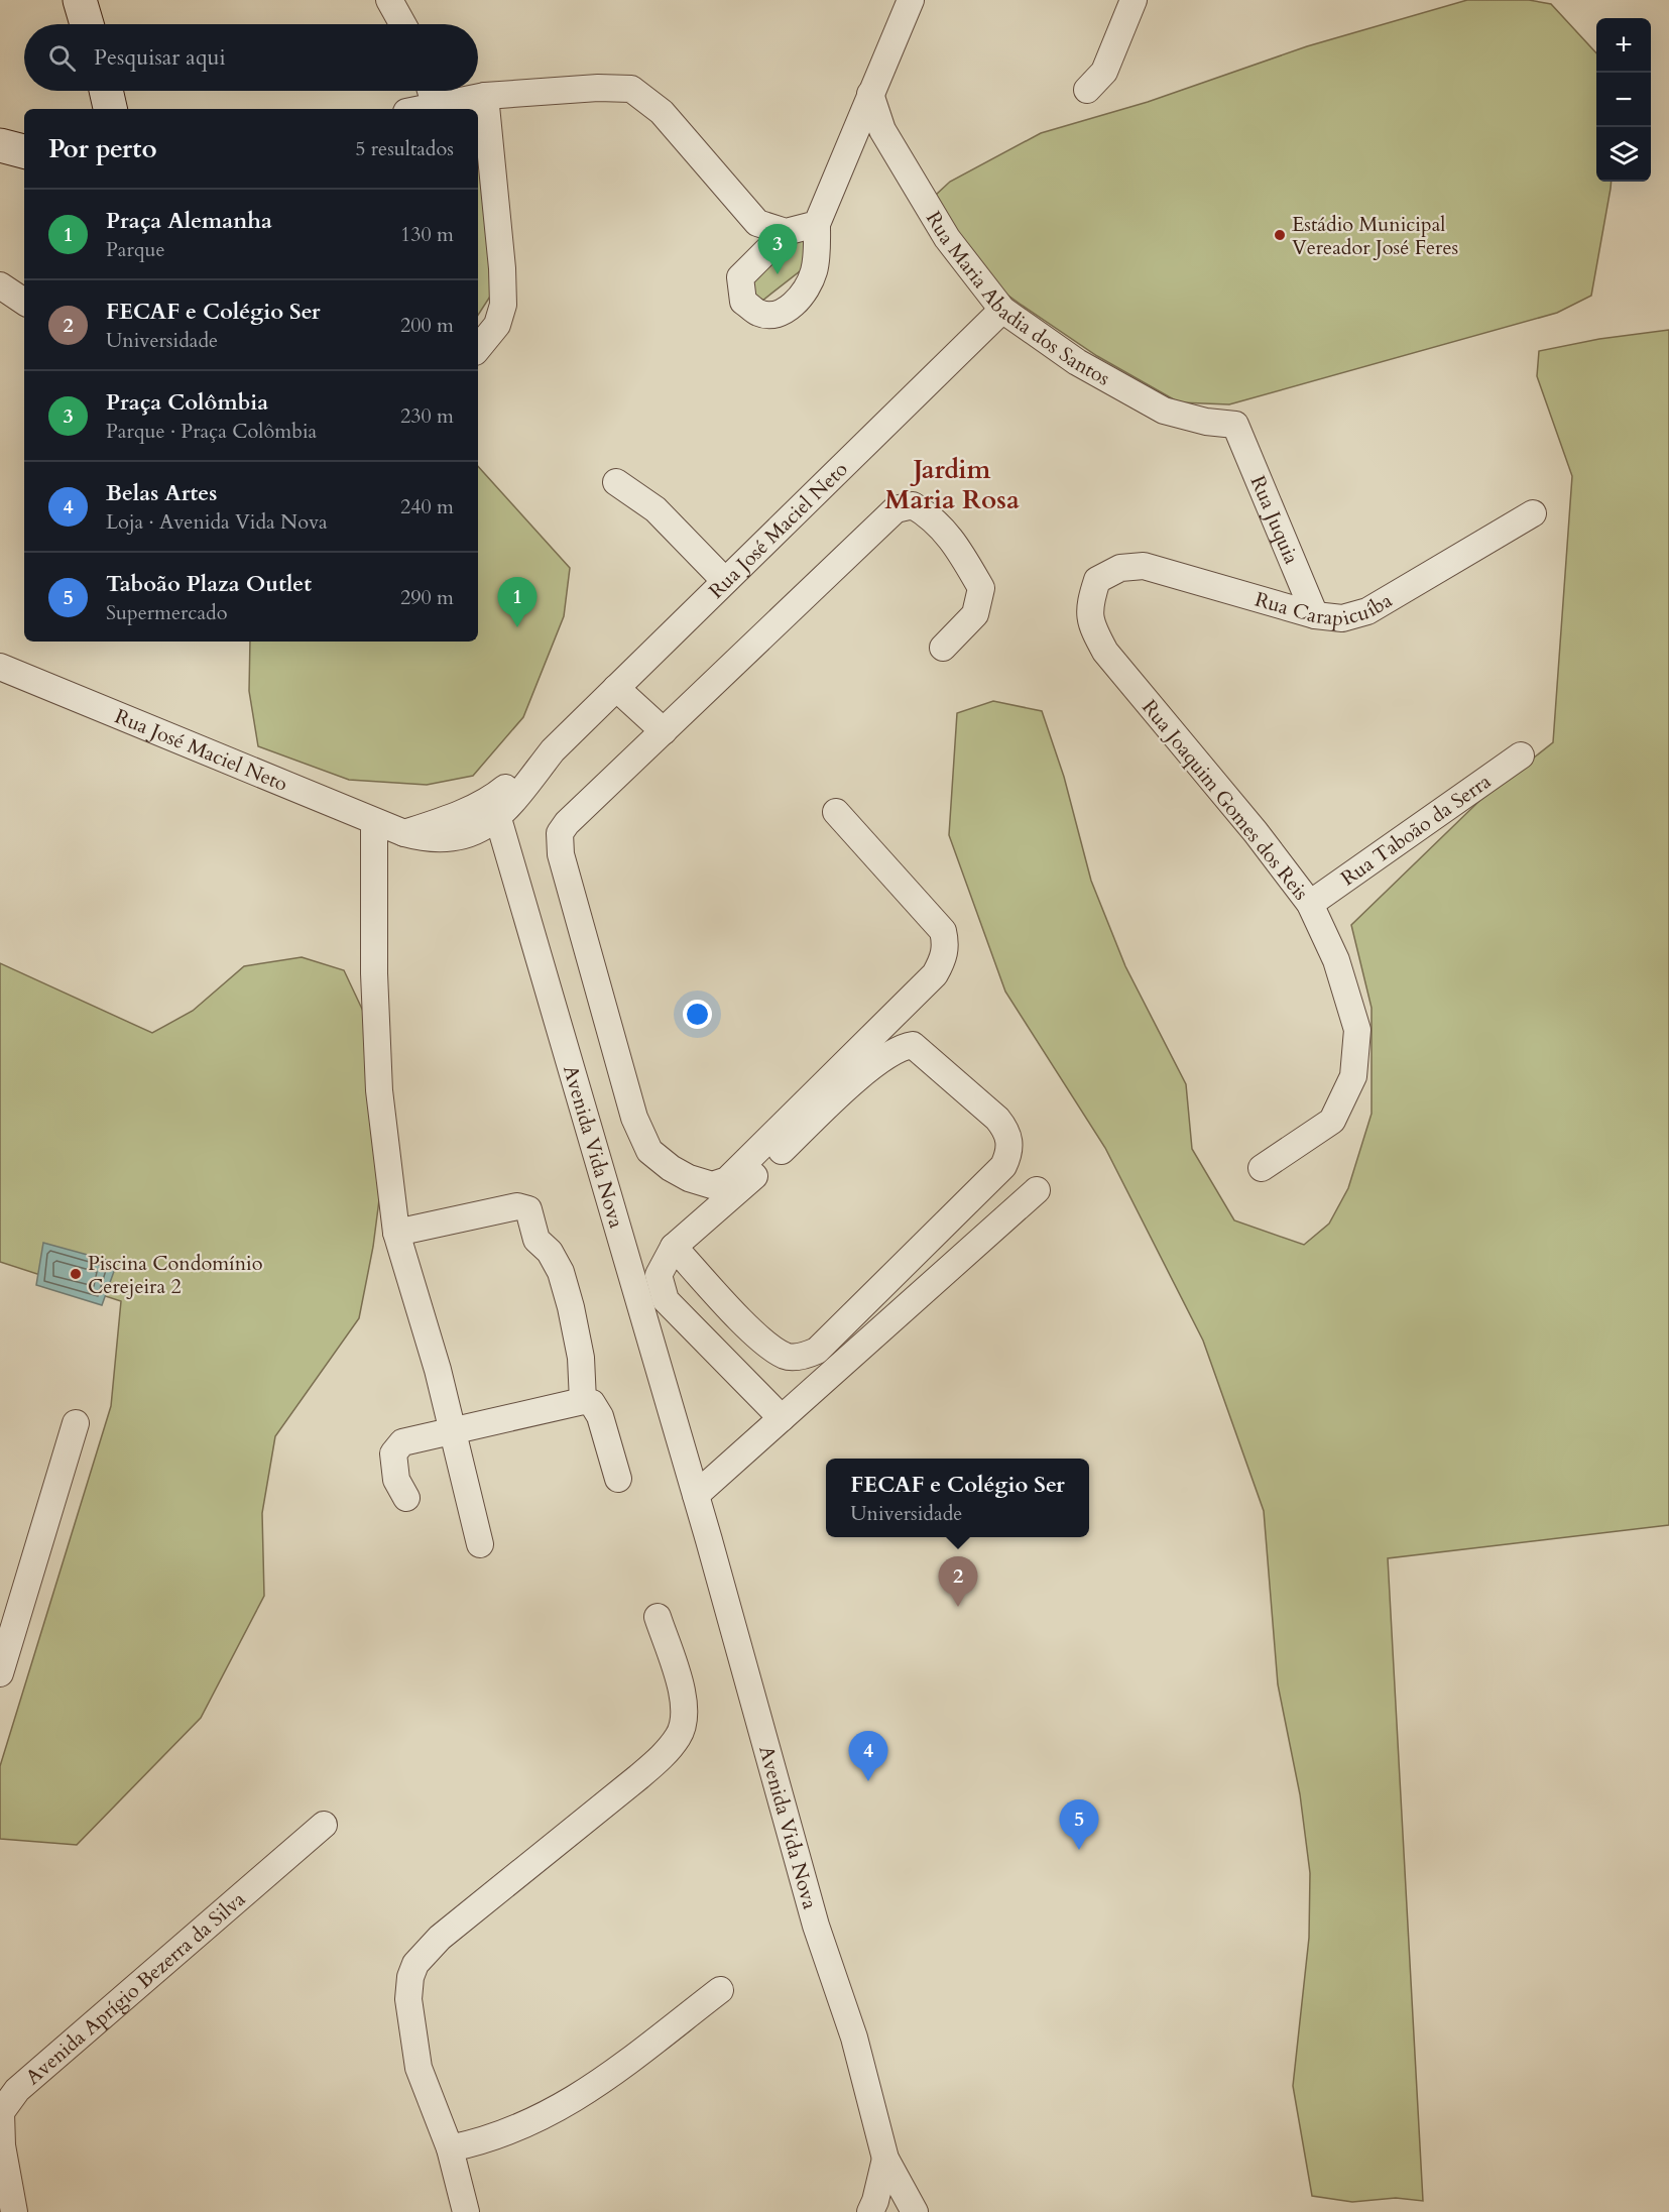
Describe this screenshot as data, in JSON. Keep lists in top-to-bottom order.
{
  "streets": {
    "street": [
      "Rua Maria Abadia dos Santos",
      "Rua Juquia",
      "Rua José Maciel Neto",
      "Rua Carapicuíba",
      "Rua Joaquim Gomes dos Reis",
      "Rua Taboão da Serra",
      "Avenida Vida Nova",
      "Avenida Aprígio Bezerra da Silva"
    ]
  },
  "crossings": [
    ["Rua Maria Abadia dos Santos", "Rua Juquia"],
    ["Rua Maria Abadia dos Santos", "Rua José Maciel Neto"],
    ["Rua Juquia", "Rua Carapicuíba"],
    ["Rua José Maciel Neto", "Avenida Vida Nova"],
    ["Rua Carapicuíba", "Rua Joaquim Gomes dos Reis"],
    ["Rua Joaquim Gomes dos Reis", "Rua Taboão da Serra"]
  ],
  "districts": ["Jardim Maria Rosa"],
  "places": ["Estádio Municipal Vereador José Feres", "Piscina Condomínio Cerejeira 2"],
  "page": {
    "map_buttons": ["+", "−"],
    "search": "Pesquisar aqui",
    "heading": ["Por perto", "5 resultados"],
    "list": [
      {
        "mark": "1",
        "name": "Praça Alemanha",
        "note": "Parque",
        "value": "130 m"
      },
      {
        "mark": "2",
        "name": "FECAF e Colégio Ser",
        "note": "Universidade",
        "value": "200 m"
      },
      {
        "mark": "3",
        "name": "Praça Colômbia",
        "note": "Parque · Praça Colômbia",
        "value": "230 m"
      },
      {
        "mark": "4",
        "name": "Belas Artes",
        "note": "Loja · Avenida Vida Nova",
        "value": "240 m"
      },
      {
        "mark": "5",
        "name": "Taboão Plaza Outlet",
        "note": "Supermercado",
        "value": "290 m"
      }
    ],
    "pins": [
      "3",
      "1",
      "2",
      "4",
      "5"
    ],
    "popup": ["FECAF e Colégio Ser", "Universidade"]
  }
}
